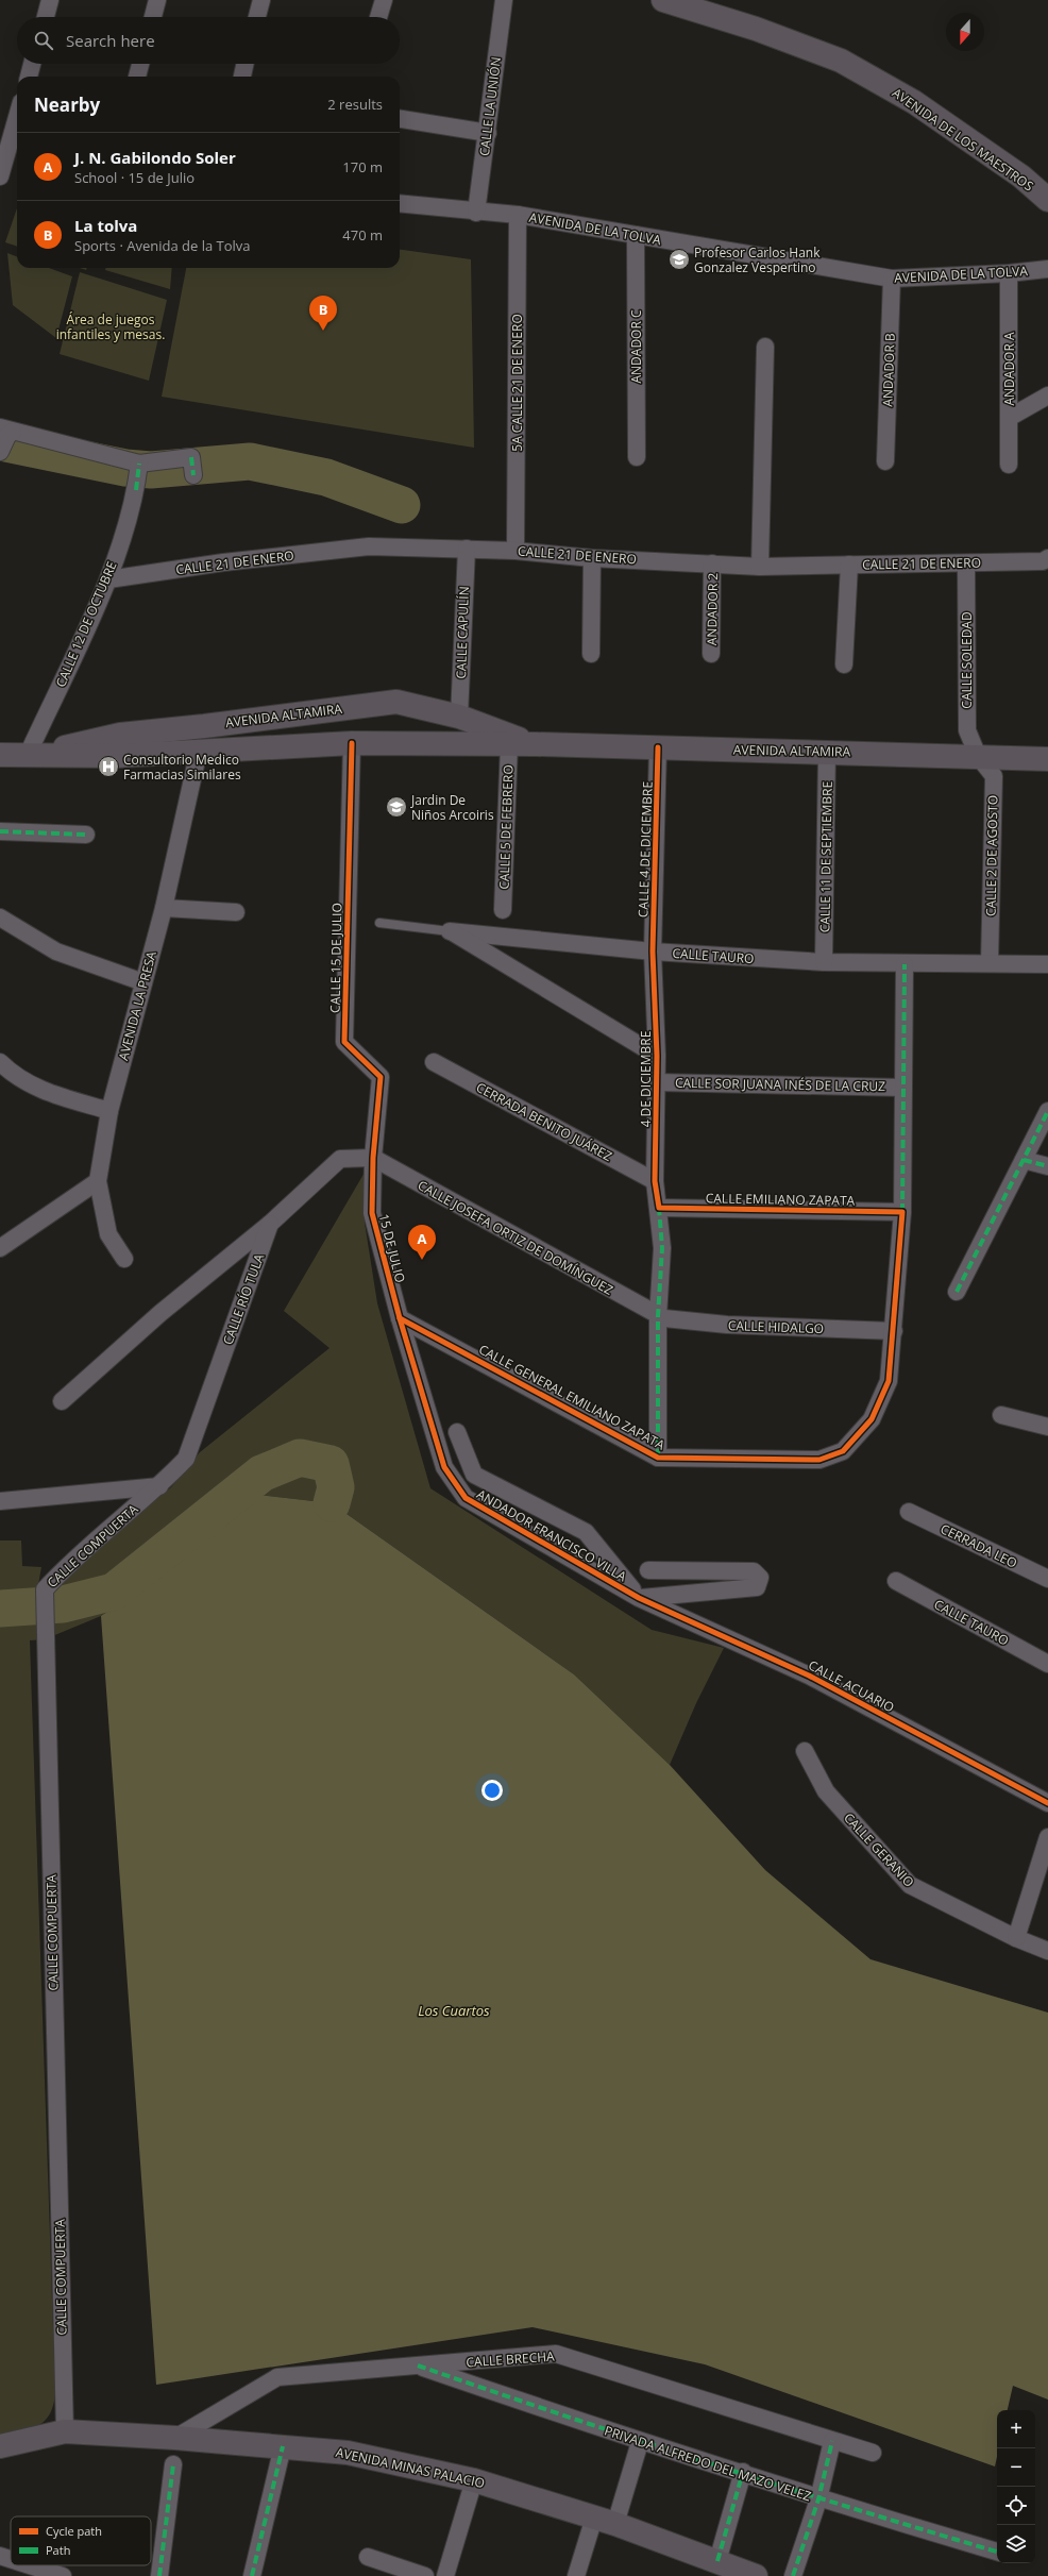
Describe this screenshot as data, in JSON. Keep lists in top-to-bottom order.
{
  "streets": {
    "street": [
      "CALLE LA UNIÓN",
      "AVENIDA DE LOS MAESTROS",
      "AVENIDA DE LA TOLVA",
      "ANDADOR C",
      "ANDADOR A",
      "ANDADOR B",
      "5A CALLE 21 DE ENERO",
      "CALLE 21 DE ENERO",
      "ANDADOR 2",
      "CALLE 12 DE OCTUBRE",
      "CALLE CAPULÍN",
      "CALLE SOLEDAD",
      "AVENIDA ALTAMIRA",
      "CALLE 5 DE FEBRERO",
      "CALLE 4 DE DICIEMBRE",
      "CALLE 2 DE AGOSTO",
      "CALLE 11 DE SEPTIEMBRE",
      "CALLE TAURO",
      "CALLE 15 DE JULIO",
      "AVENIDA LA PRESA",
      "4 DE DICIEMBRE",
      "CALLE SOR JUANA INÉS DE LA CRUZ",
      "CERRADA BENITO JUÁREZ",
      "CALLE EMILIANO ZAPATA",
      "CALLE JOSEFA ORTIZ DE DOMÍNGUEZ",
      "15 DE JULIO",
      "CALLE RÍO TULA",
      "CALLE HIDALGO",
      "CALLE GENERAL EMILIANO ZAPATA",
      "ANDADOR FRANCISCO VILLA",
      "CALLE COMPUERTA",
      "CERRADA LEO",
      "CALLE ACUARIO",
      "CALLE GERANIO",
      "CALLE BRECHA",
      "PRIVADA ALFREDO DEL MAZO VELEZ",
      "AVENIDA MINAS PALACIO"
    ]
  },
  "crossings": [
    ["CALLE LA UNIÓN", "AVENIDA DE LA TOLVA"],
    ["AVENIDA DE LA TOLVA", "ANDADOR C"],
    ["AVENIDA DE LA TOLVA", "ANDADOR A"],
    ["AVENIDA DE LA TOLVA", "ANDADOR B"],
    ["AVENIDA DE LA TOLVA", "5A CALLE 21 DE ENERO"],
    ["5A CALLE 21 DE ENERO", "CALLE 21 DE ENERO"],
    ["CALLE 21 DE ENERO", "ANDADOR 2"],
    ["CALLE 21 DE ENERO", "CALLE 12 DE OCTUBRE"],
    ["CALLE 21 DE ENERO", "CALLE CAPULÍN"],
    ["CALLE 21 DE ENERO", "CALLE SOLEDAD"],
    ["CALLE 12 DE OCTUBRE", "AVENIDA ALTAMIRA"],
    ["CALLE CAPULÍN", "AVENIDA ALTAMIRA"],
    ["CALLE SOLEDAD", "AVENIDA ALTAMIRA"],
    ["CALLE SOLEDAD", "CALLE 2 DE AGOSTO"],
    ["AVENIDA ALTAMIRA", "CALLE 5 DE FEBRERO"],
    ["AVENIDA ALTAMIRA", "CALLE 4 DE DICIEMBRE"],
    ["AVENIDA ALTAMIRA", "CALLE 2 DE AGOSTO"],
    ["AVENIDA ALTAMIRA", "CALLE 11 DE SEPTIEMBRE"],
    ["AVENIDA ALTAMIRA", "CALLE 15 DE JULIO"],
    ["AVENIDA ALTAMIRA", "AVENIDA LA PRESA"],
    ["CALLE 4 DE DICIEMBRE", "CALLE TAURO"],
    ["CALLE 4 DE DICIEMBRE", "4 DE DICIEMBRE"],
    ["CALLE 2 DE AGOSTO", "CALLE TAURO"],
    ["CALLE 11 DE SEPTIEMBRE", "CALLE TAURO"],
    ["CALLE TAURO", "4 DE DICIEMBRE"],
    ["CALLE TAURO", "CALLE GENERAL EMILIANO ZAPATA"],
    ["CALLE 15 DE JULIO", "CALLE JOSEFA ORTIZ DE DOMÍNGUEZ"],
    ["CALLE 15 DE JULIO", "15 DE JULIO"],
    ["CALLE 15 DE JULIO", "CALLE RÍO TULA"],
    ["4 DE DICIEMBRE", "CALLE SOR JUANA INÉS DE LA CRUZ"],
    ["4 DE DICIEMBRE", "CERRADA BENITO JUÁREZ"],
    ["4 DE DICIEMBRE", "CALLE EMILIANO ZAPATA"],
    ["CALLE SOR JUANA INÉS DE LA CRUZ", "CALLE GENERAL EMILIANO ZAPATA"],
    ["CALLE EMILIANO ZAPATA", "CALLE GENERAL EMILIANO ZAPATA"],
    ["CALLE JOSEFA ORTIZ DE DOMÍNGUEZ", "15 DE JULIO"],
    ["CALLE JOSEFA ORTIZ DE DOMÍNGUEZ", "CALLE RÍO TULA"],
    ["CALLE JOSEFA ORTIZ DE DOMÍNGUEZ", "CALLE HIDALGO"],
    ["15 DE JULIO", "CALLE RÍO TULA"],
    ["15 DE JULIO", "CALLE GENERAL EMILIANO ZAPATA"],
    ["15 DE JULIO", "ANDADOR FRANCISCO VILLA"],
    ["CALLE RÍO TULA", "CALLE COMPUERTA"],
    ["CALLE HIDALGO", "CALLE GENERAL EMILIANO ZAPATA"],
    ["CALLE GENERAL EMILIANO ZAPATA", "ANDADOR FRANCISCO VILLA"],
    ["ANDADOR FRANCISCO VILLA", "CALLE ACUARIO"],
    ["CALLE COMPUERTA", "AVENIDA MINAS PALACIO"],
    ["CALLE BRECHA", "PRIVADA ALFREDO DEL MAZO VELEZ"],
    ["CALLE BRECHA", "AVENIDA MINAS PALACIO"]
  ],
  "water": ["Los Cuartos"],
  "parks": ["Área de juegos infantiles y mesas."],
  "places": {
    "school or university": ["Profesor Carlos Hank Gonzalez Vespertino", "Jardin De Niños Arcoiris"],
    "hospital": ["Consultorio Medico Farmacias Similares"]
  },
  "legend": ["Cycle path", "Path"],
  "north": "bottom",
  "page": {
    "search": "Search here",
    "heading": ["Nearby", "2 results"],
    "list": [
      {
        "mark": "A",
        "name": "J. N. Gabilondo Soler",
        "note": "School · 15 de Julio",
        "value": "170 m"
      },
      {
        "mark": "B",
        "name": "La tolva",
        "note": "Sports · Avenida de la Tolva",
        "value": "470 m"
      }
    ],
    "pins": ["B", "A"],
    "map_buttons": ["+", "−"]
  }
}
